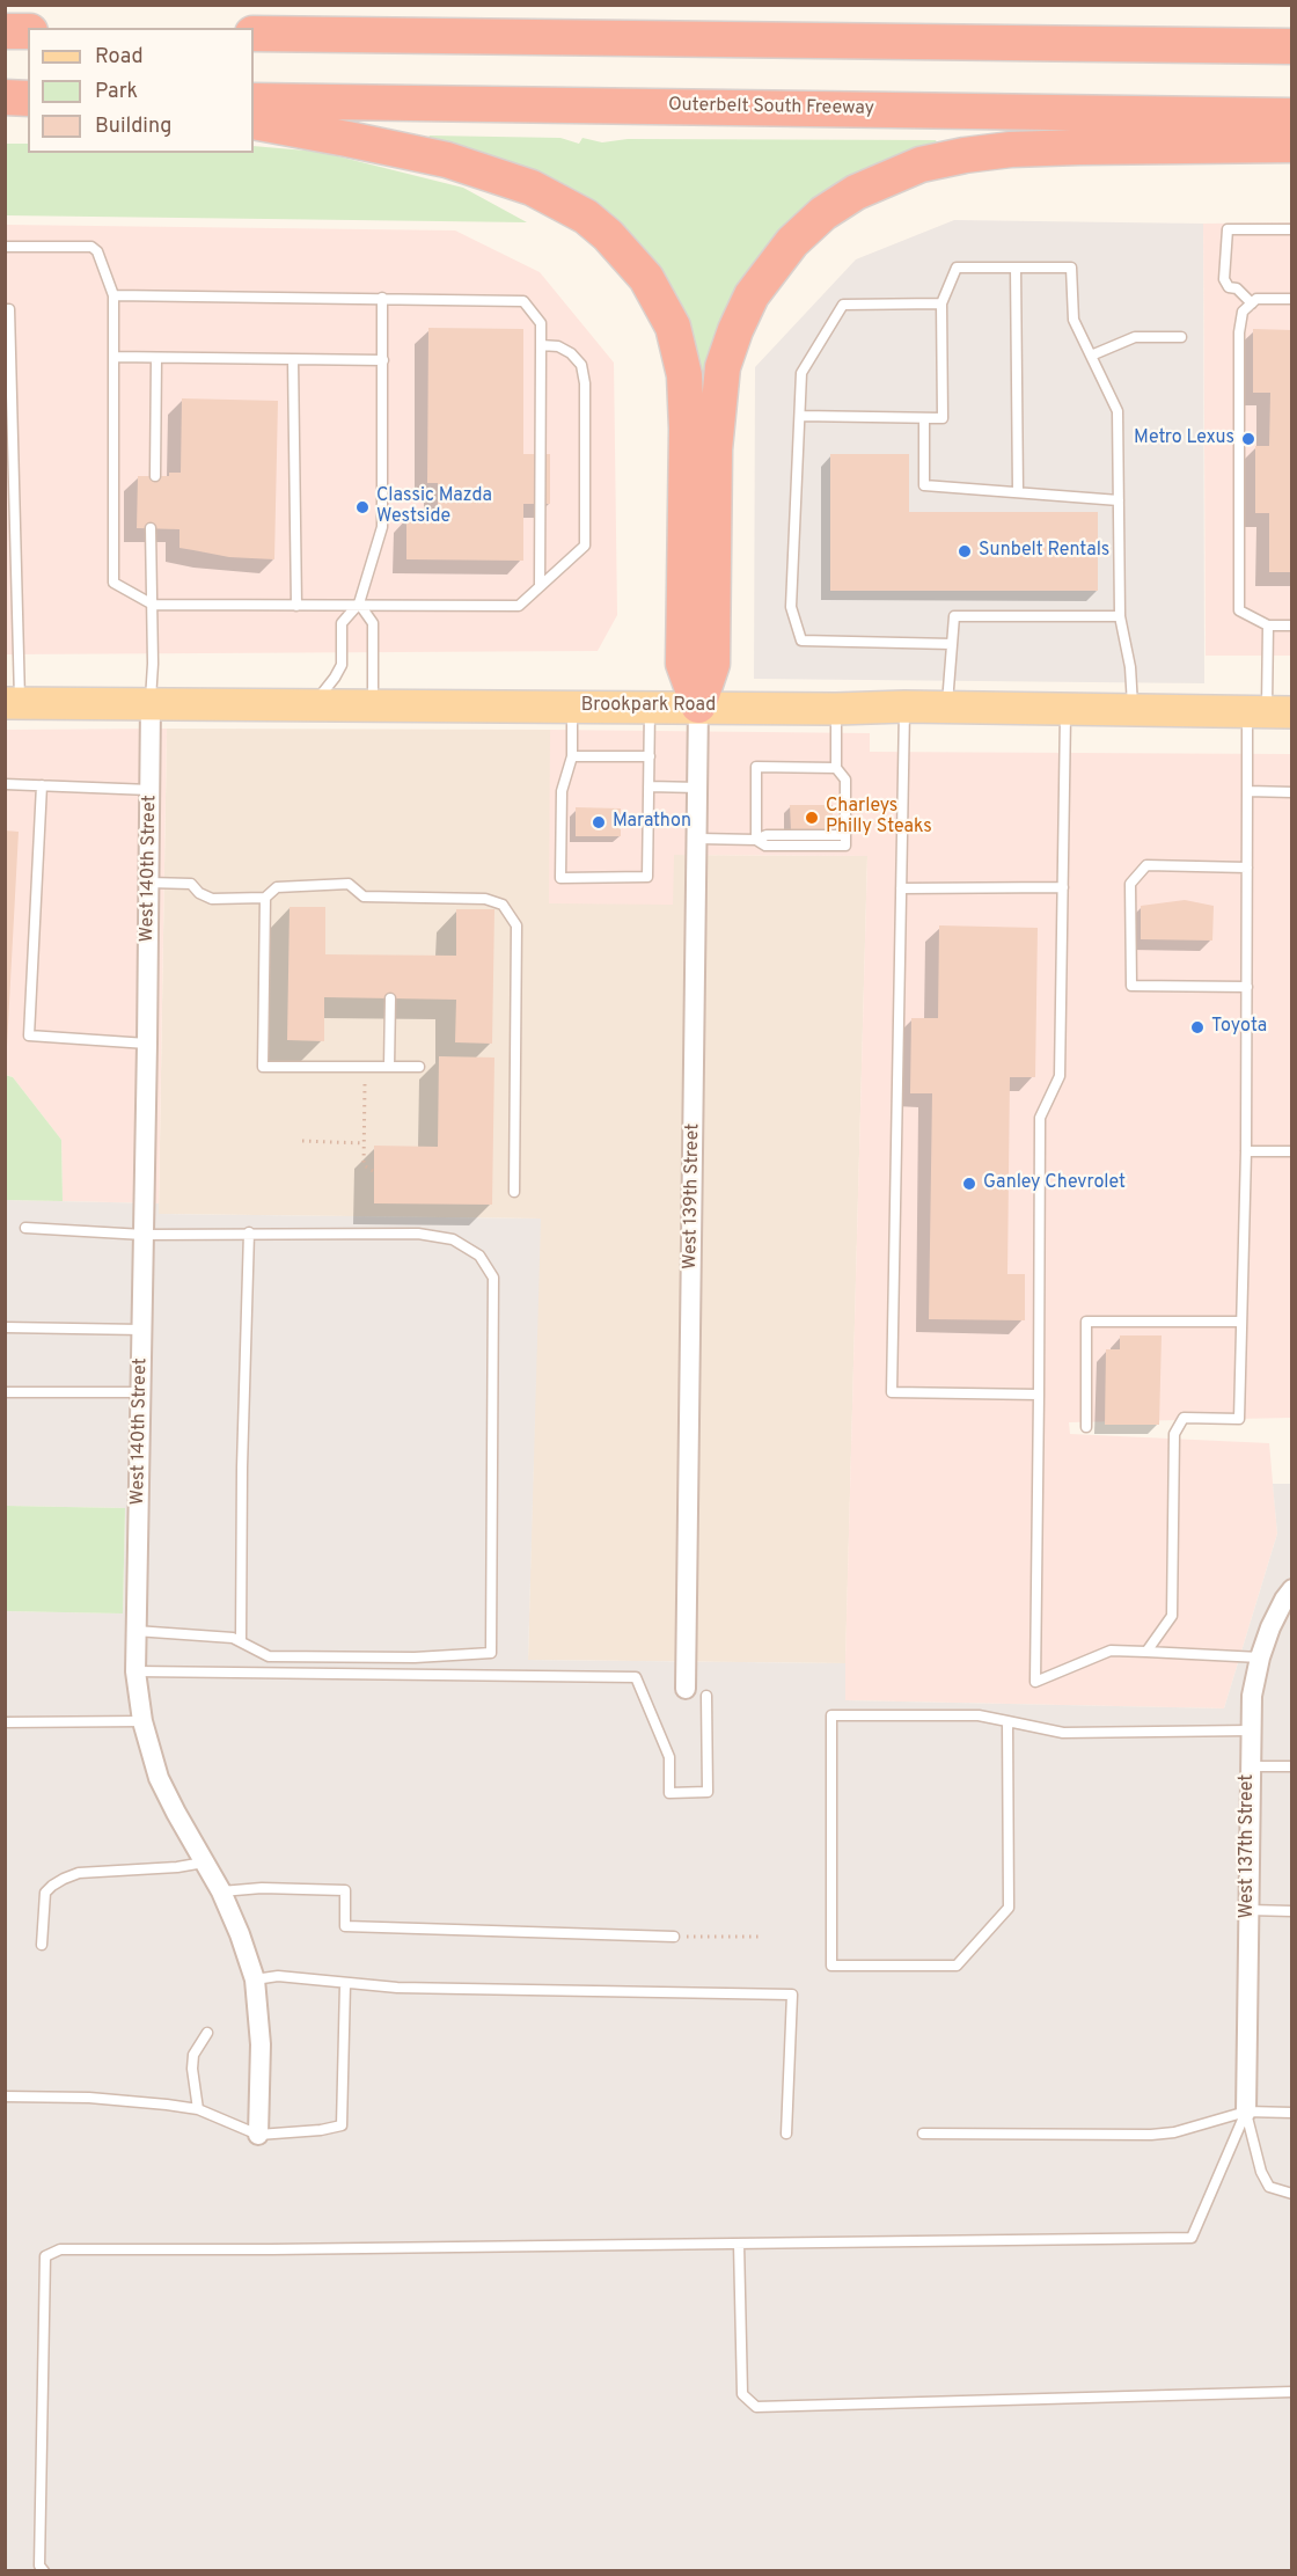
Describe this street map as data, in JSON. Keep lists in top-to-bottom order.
{
  "streets": {
    "highway": ["Outerbelt South Freeway"],
    "main road": ["Brookpark Road"],
    "street": ["West 140th Street", "West 139th Street", "West 137th Street"]
  },
  "crossings": [
    ["Brookpark Road", "West 140th Street"],
    ["Brookpark Road", "West 139th Street"]
  ],
  "places": [
    "Metro Lexus",
    "Classic Mazda Westside",
    "Sunbelt Rentals",
    "Charleys Philly Steaks",
    "Marathon",
    "Toyota",
    "Ganley Chevrolet"
  ],
  "legend": ["Road", "Park", "Building"]
}
